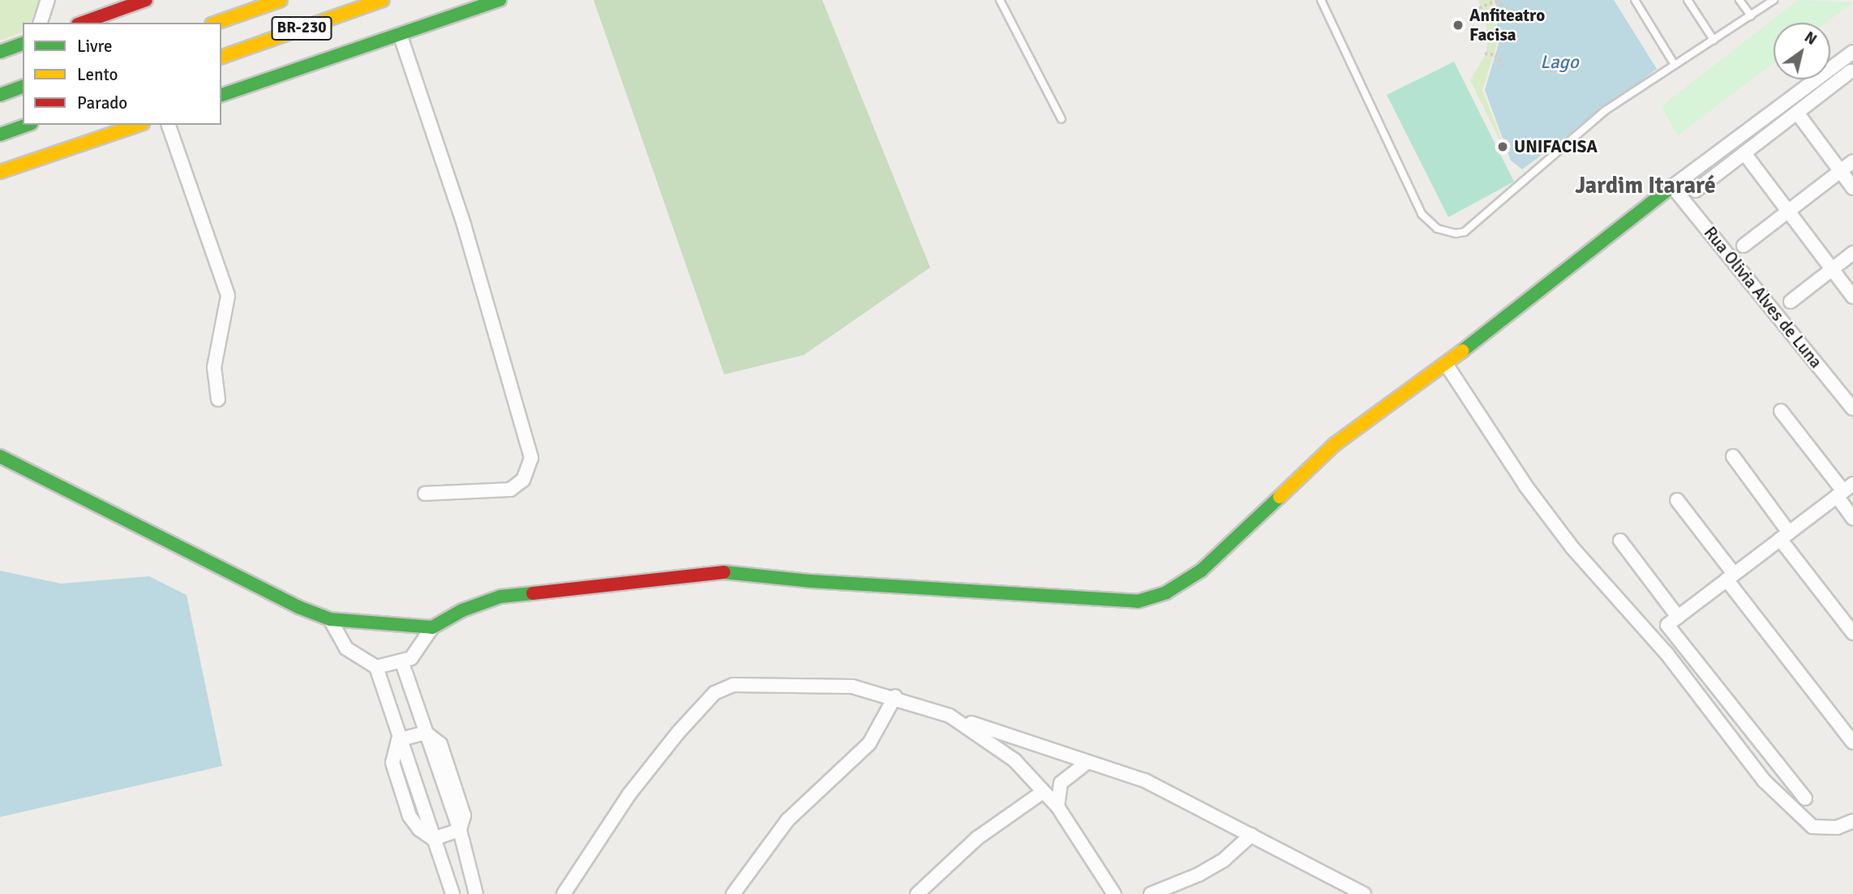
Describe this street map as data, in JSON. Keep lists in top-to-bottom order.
{
  "streets": {
    "main road": ["BR-230"],
    "street": ["Rua Olivia Alves de Luna"]
  },
  "districts": ["Jardim Itararé"],
  "water": ["Lago"],
  "places": ["Anfiteatro Facisa", "UNIFACISA"],
  "legend": ["Livre", "Lento", "Parado"],
  "north": "top right"
}
